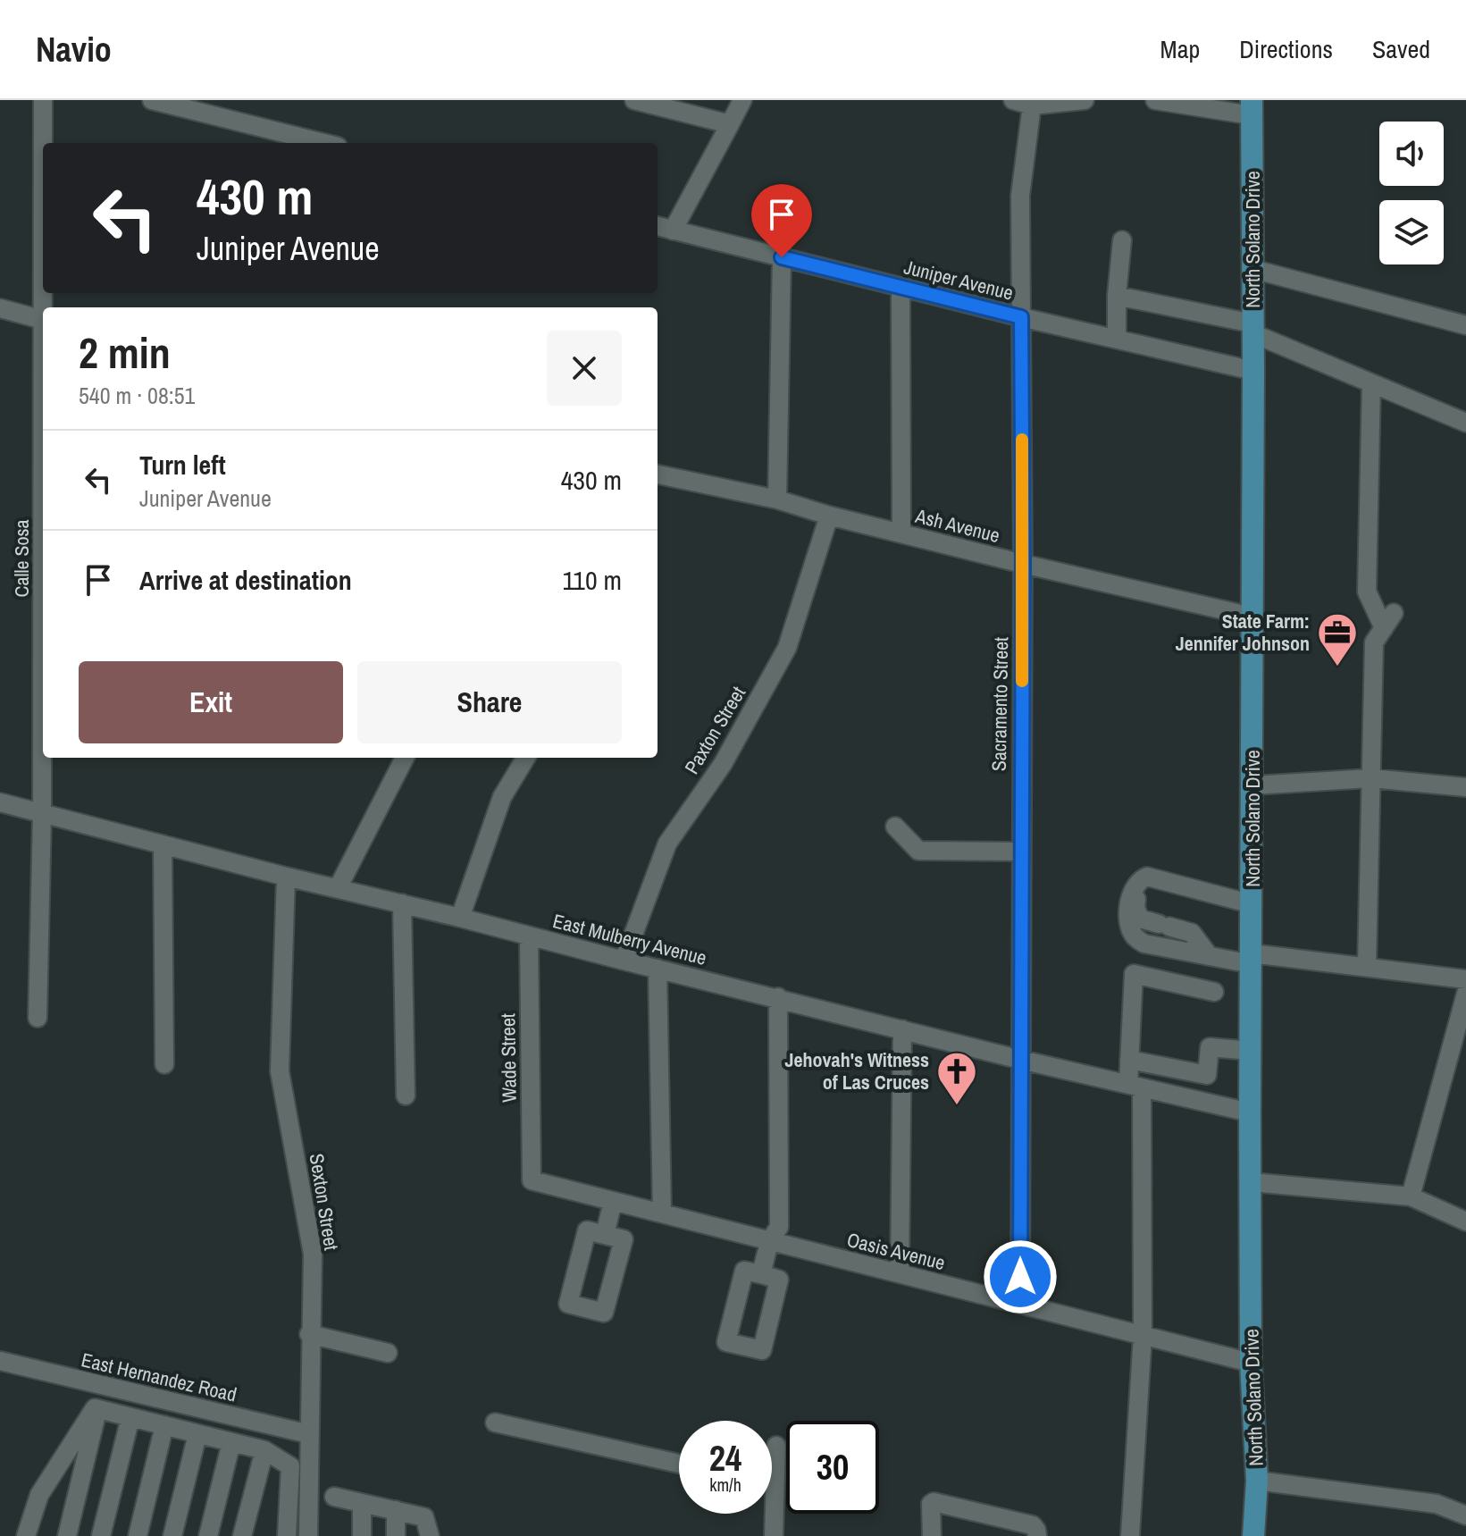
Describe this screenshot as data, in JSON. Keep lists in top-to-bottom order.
{
  "streets": {
    "main road": ["North Solano Drive"],
    "street": [
      "Juniper Avenue",
      "Ash Avenue",
      "Calle Sosa",
      "Sacramento Street",
      "Paxton Street",
      "East Mulberry Avenue",
      "Wade Street",
      "Sexton Street",
      "Oasis Avenue",
      "East Hernandez Road"
    ]
  },
  "crossings": [
    ["North Solano Drive", "Juniper Avenue"],
    ["North Solano Drive", "Ash Avenue"],
    ["North Solano Drive", "East Mulberry Avenue"],
    ["North Solano Drive", "Oasis Avenue"],
    ["Juniper Avenue", "Sacramento Street"],
    ["Ash Avenue", "Sacramento Street"],
    ["Ash Avenue", "Paxton Street"],
    ["Calle Sosa", "East Mulberry Avenue"],
    ["Sacramento Street", "East Mulberry Avenue"],
    ["Sacramento Street", "Oasis Avenue"],
    ["Paxton Street", "East Mulberry Avenue"],
    ["East Mulberry Avenue", "Wade Street"],
    ["East Mulberry Avenue", "Sexton Street"],
    ["Wade Street", "Oasis Avenue"],
    ["Sexton Street", "East Hernandez Road"]
  ],
  "places": {
    "office": ["State Farm: Jennifer Johnson"],
    "church": ["Jehovah's Witness of Las Cruces"]
  },
  "page": {
    "header": "Navio",
    "nav": ["Map", "Directions", "Saved"],
    "turn": ["430 m", "Juniper Avenue"],
    "heading": ["2 min", "540 m · 08:51"],
    "list": [
      {
        "name": "Turn left",
        "note": "Juniper Avenue",
        "value": "430 m"
      },
      {
        "name": "Arrive at destination",
        "value": "110 m"
      }
    ],
    "buttons": ["Exit", "Share"],
    "speed": "24 km/h",
    "limit": "30"
  }
}
